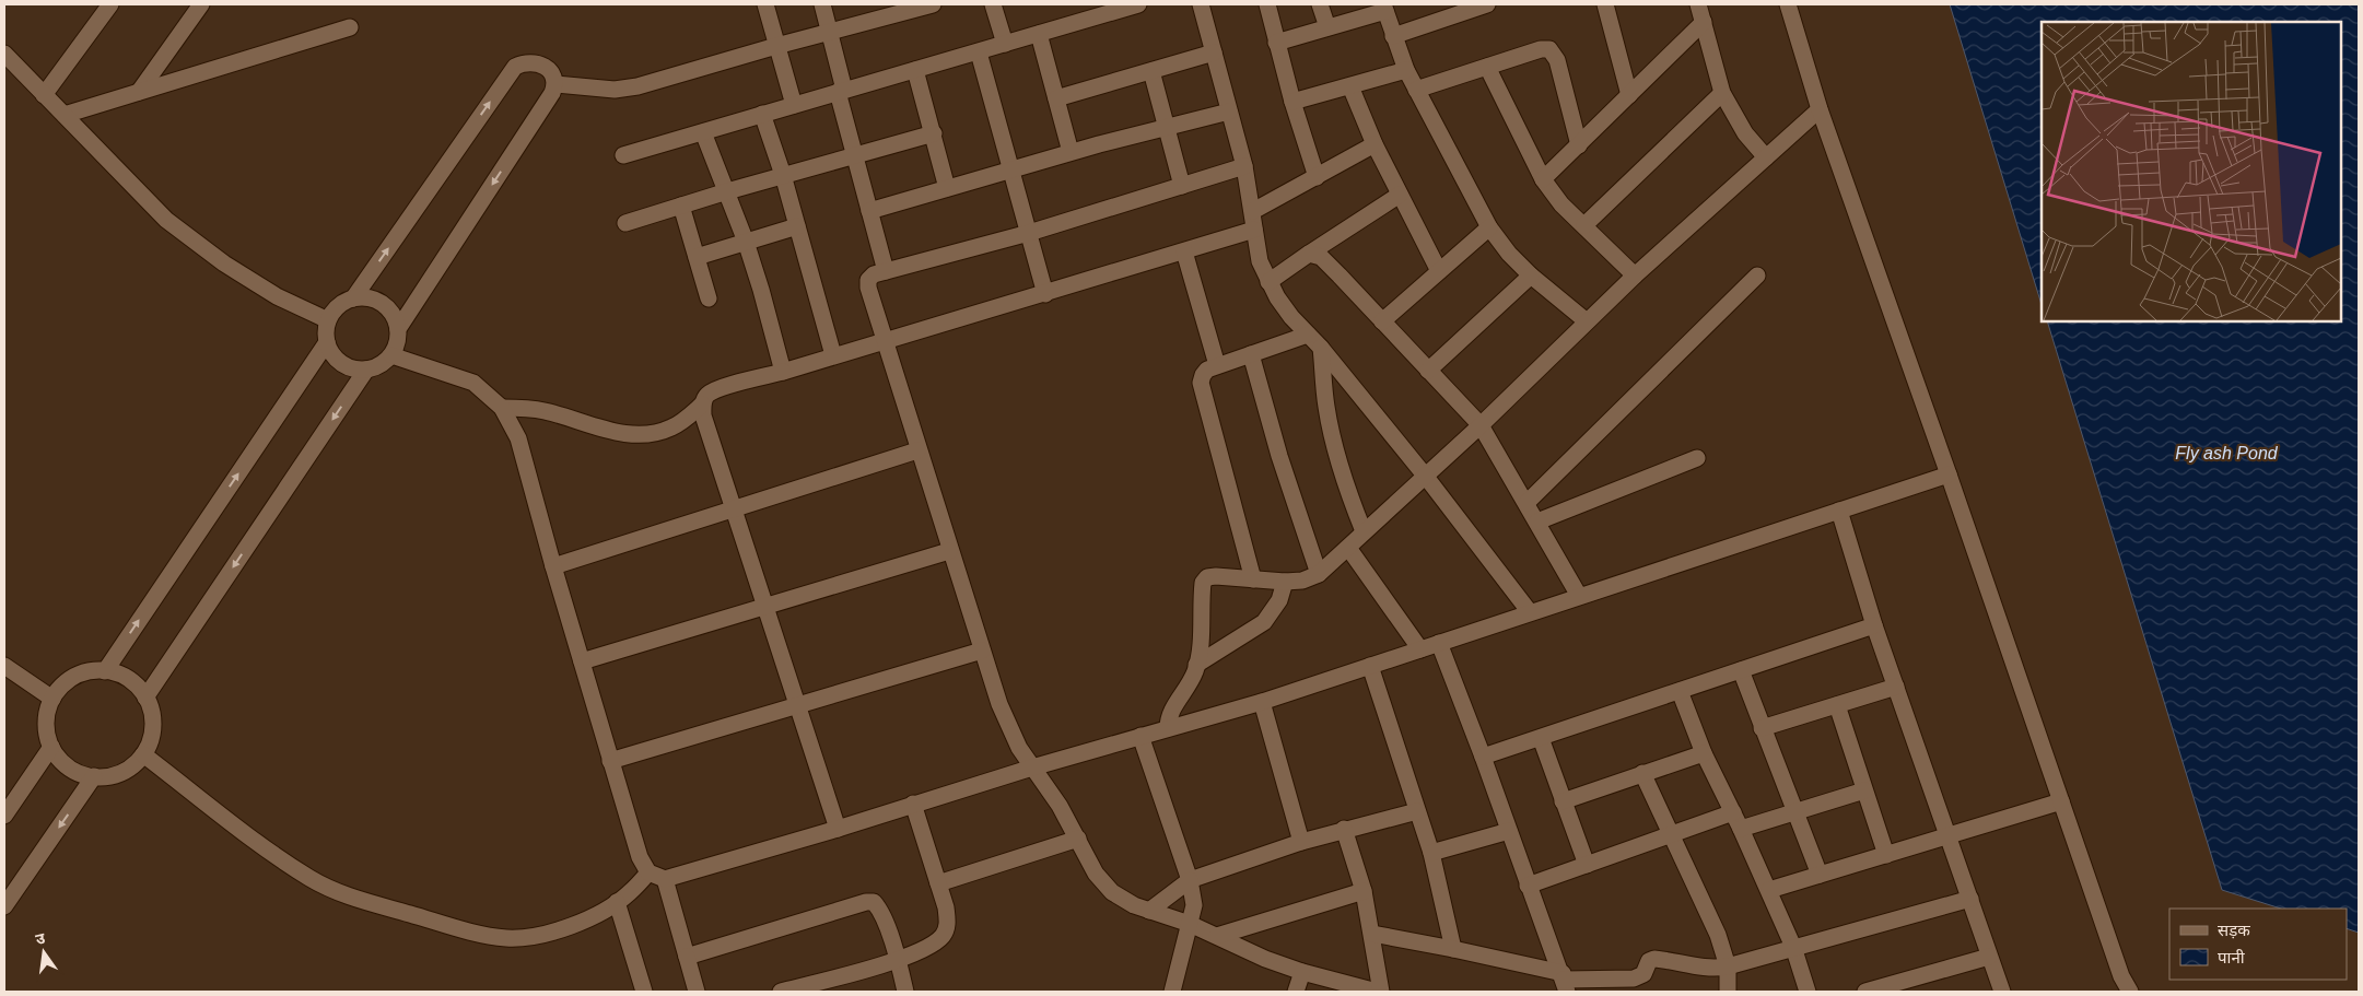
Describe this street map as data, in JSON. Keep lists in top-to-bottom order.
{
  "water": ["Fly ash Pond"],
  "legend": ["सड़क", "पानी"],
  "north": "top"
}
